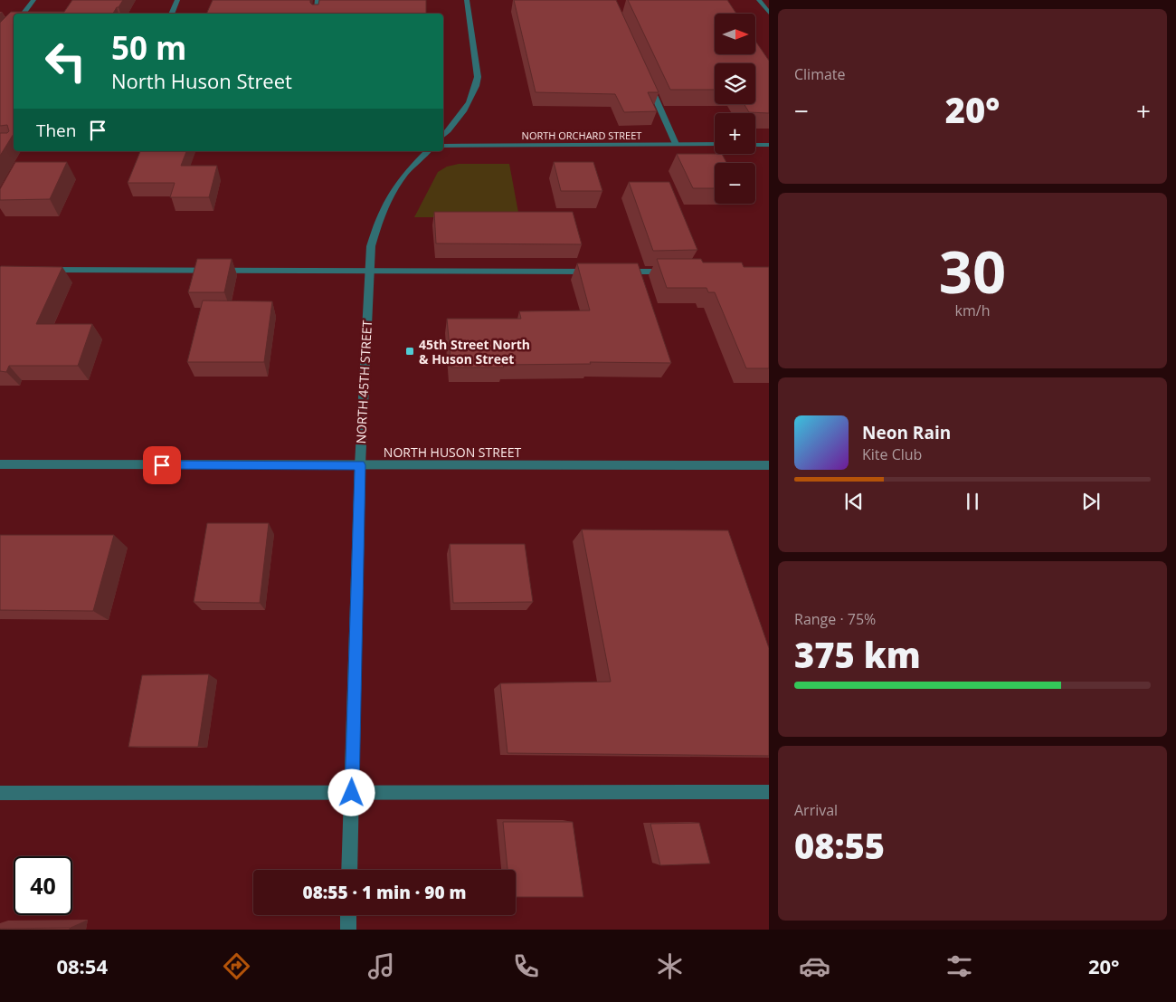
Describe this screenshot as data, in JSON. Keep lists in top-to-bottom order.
{
  "streets": {
    "street": ["NORTH ORCHARD STREET", "NORTH 45TH STREET", "NORTH HUSON STREET"]
  },
  "crossings": [
    ["NORTH 45TH STREET", "NORTH HUSON STREET"]
  ],
  "places": {
    "transit": ["45th Street North & Huson Street"]
  },
  "north": "right",
  "page": {
    "tile": [
      "Climate",
      ["30", "km/h"],
      ["Range · 75%", "375 km"],
      ["Arrival", "08:55"]
    ],
    "map_buttons": ["+", "−"],
    "turn": ["50 m", "North Huson Street"],
    "heat": ["−", "20°", "+"],
    "then": "Then",
    "song": ["Neon Rain", "Kite Club"],
    "limit": "40",
    "trip": "08:55 · 1 min · 90 m",
    "tabs": ["08:54", "20°"]
  }
}
